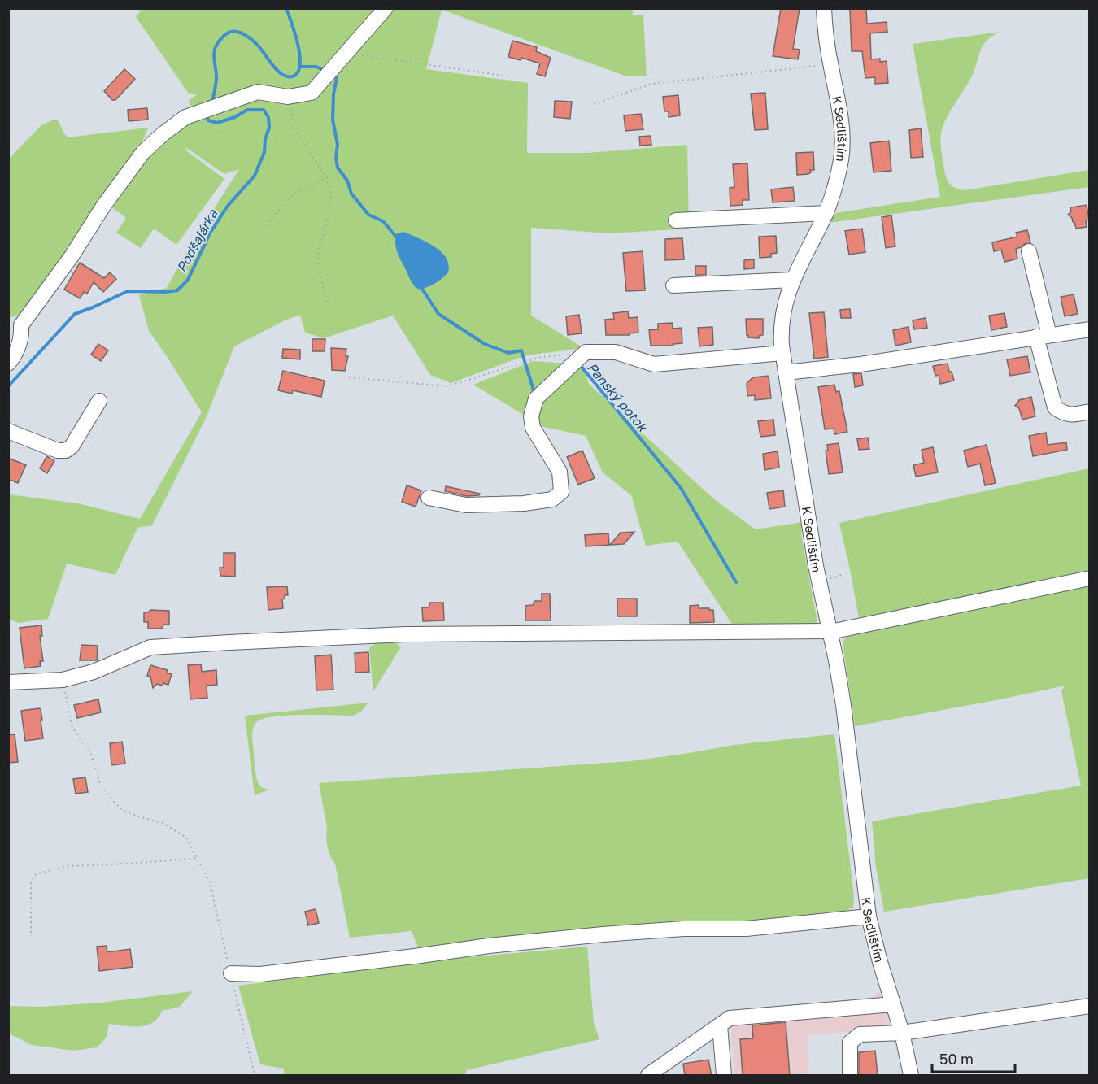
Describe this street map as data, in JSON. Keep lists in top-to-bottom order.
{
  "streets": {
    "street": ["K Sedlištím"]
  },
  "water": ["Podšajárka", "Panský potok"],
  "scale_bar": "50 m"
}
